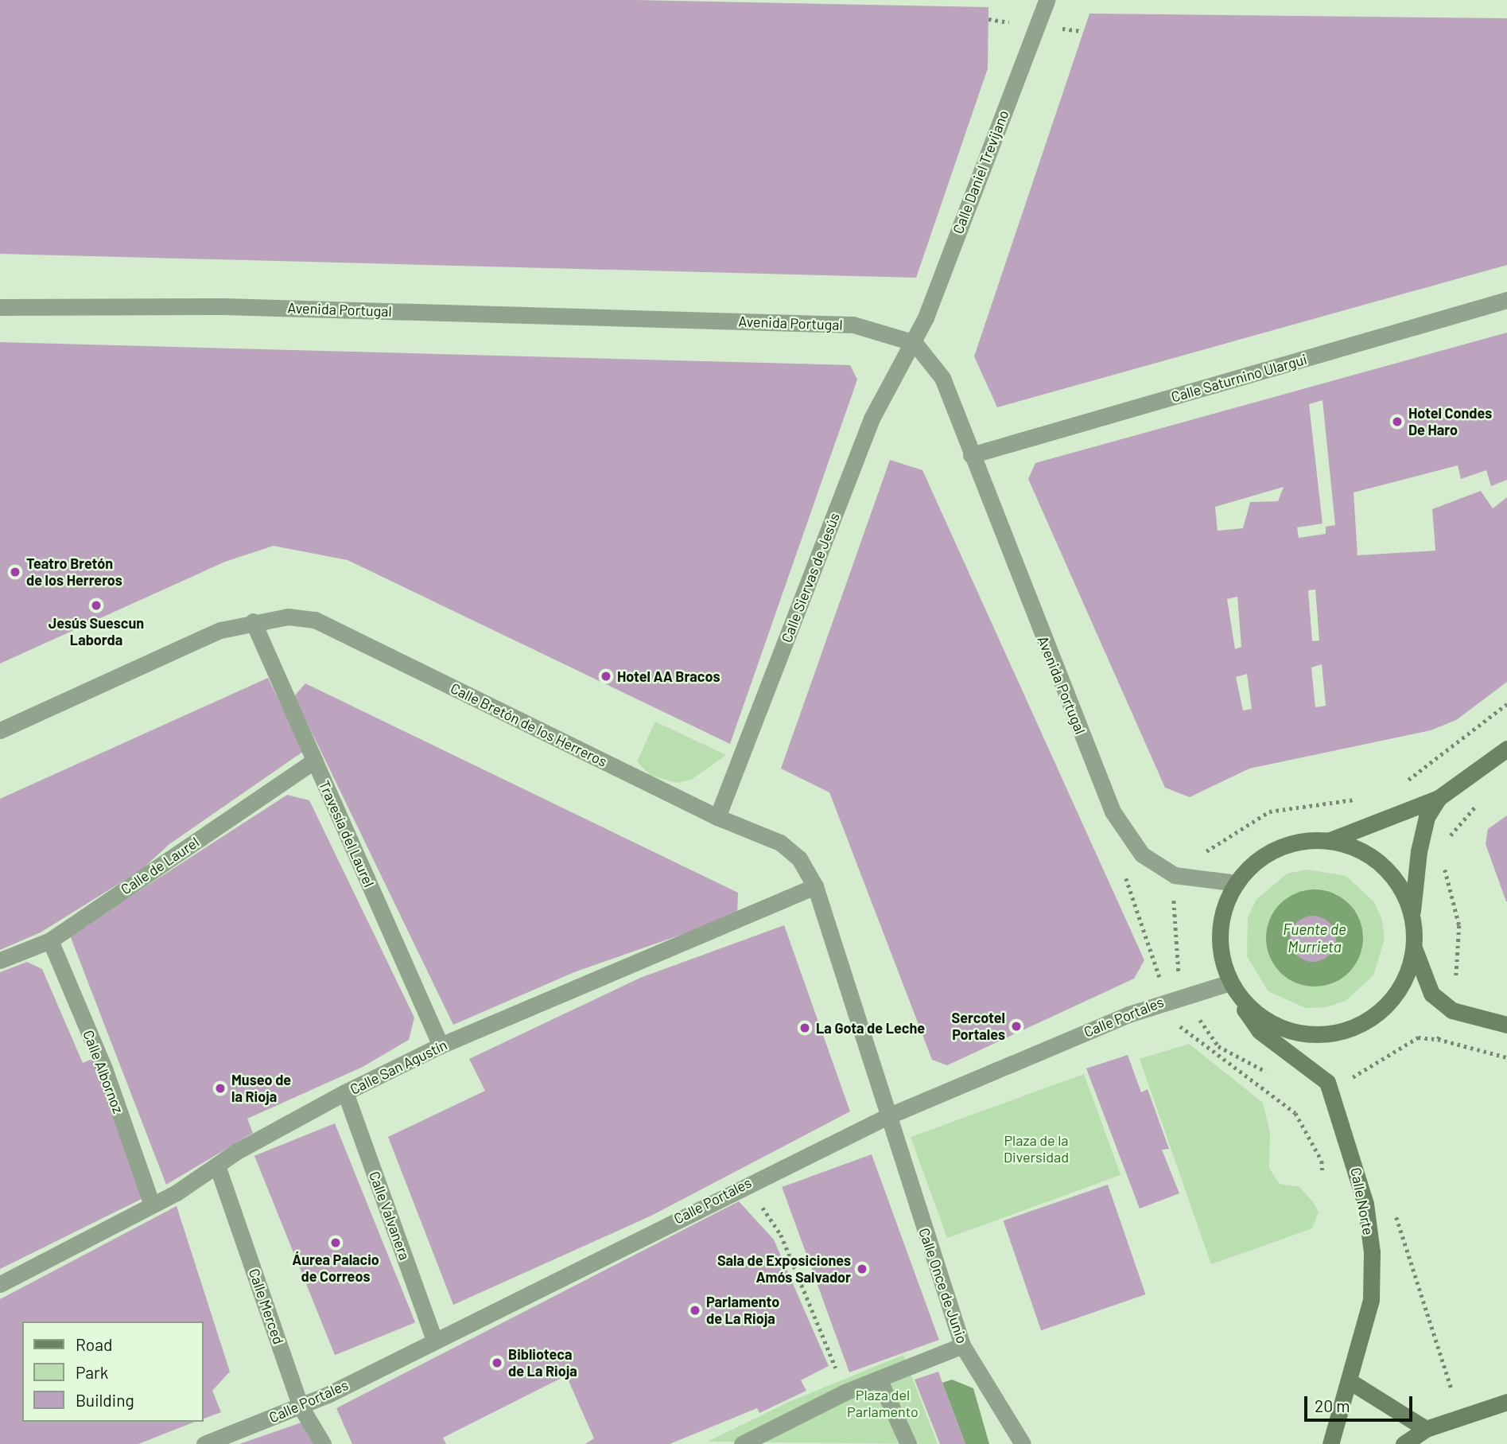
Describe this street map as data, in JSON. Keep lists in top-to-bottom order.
{
  "streets": {
    "main road": ["Calle Norte"],
    "street": [
      "Calle Daniel Trevijano",
      "Avenida Portugal",
      "Calle Saturnino Ulargui",
      "Calle Siervas de Jesús",
      "Calle Bretón de los Herreros",
      "Travesía del Laurel",
      "Calle de Laurel",
      "Calle Portales",
      "Calle San Agustín",
      "Calle Albornoz",
      "Calle Valvanera",
      "Calle Once de Junio",
      "Calle Merced"
    ]
  },
  "crossings": [
    ["Calle Daniel Trevijano", "Avenida Portugal"],
    ["Calle Daniel Trevijano", "Calle Siervas de Jesús"],
    ["Avenida Portugal", "Calle Saturnino Ulargui"],
    ["Avenida Portugal", "Calle Siervas de Jesús"],
    ["Avenida Portugal", "Calle Portales"],
    ["Calle Siervas de Jesús", "Calle Bretón de los Herreros"],
    ["Calle Bretón de los Herreros", "Travesía del Laurel"],
    ["Calle Bretón de los Herreros", "Calle Portales"],
    ["Calle Bretón de los Herreros", "Calle San Agustín"],
    ["Calle Bretón de los Herreros", "Calle Once de Junio"],
    ["Travesía del Laurel", "Calle de Laurel"],
    ["Travesía del Laurel", "Calle San Agustín"],
    ["Calle de Laurel", "Calle Albornoz"],
    ["Calle Portales", "Calle Valvanera"],
    ["Calle Portales", "Calle Once de Junio"],
    ["Calle Portales", "Calle Merced"],
    ["Calle San Agustín", "Calle Albornoz"],
    ["Calle San Agustín", "Calle Valvanera"],
    ["Calle San Agustín", "Calle Merced"]
  ],
  "water": ["Fuente de Murrieta"],
  "parks": ["Plaza de la Diversidad", "Plaza del Parlamento"],
  "places": [
    "Hotel Condes De Haro",
    "Teatro Bretón de los Herreros",
    "Jesús Suescun Laborda",
    "Hotel AA Bracos",
    "Sercotel Portales",
    "La Gota de Leche",
    "Museo de la Rioja",
    "Áurea Palacio de Correos",
    "Sala de Exposiciones Amós Salvador",
    "Parlamento de La Rioja",
    "Biblioteca de La Rioja"
  ],
  "legend": ["Road", "Park", "Building"],
  "scale_bar": "20 m"
}
